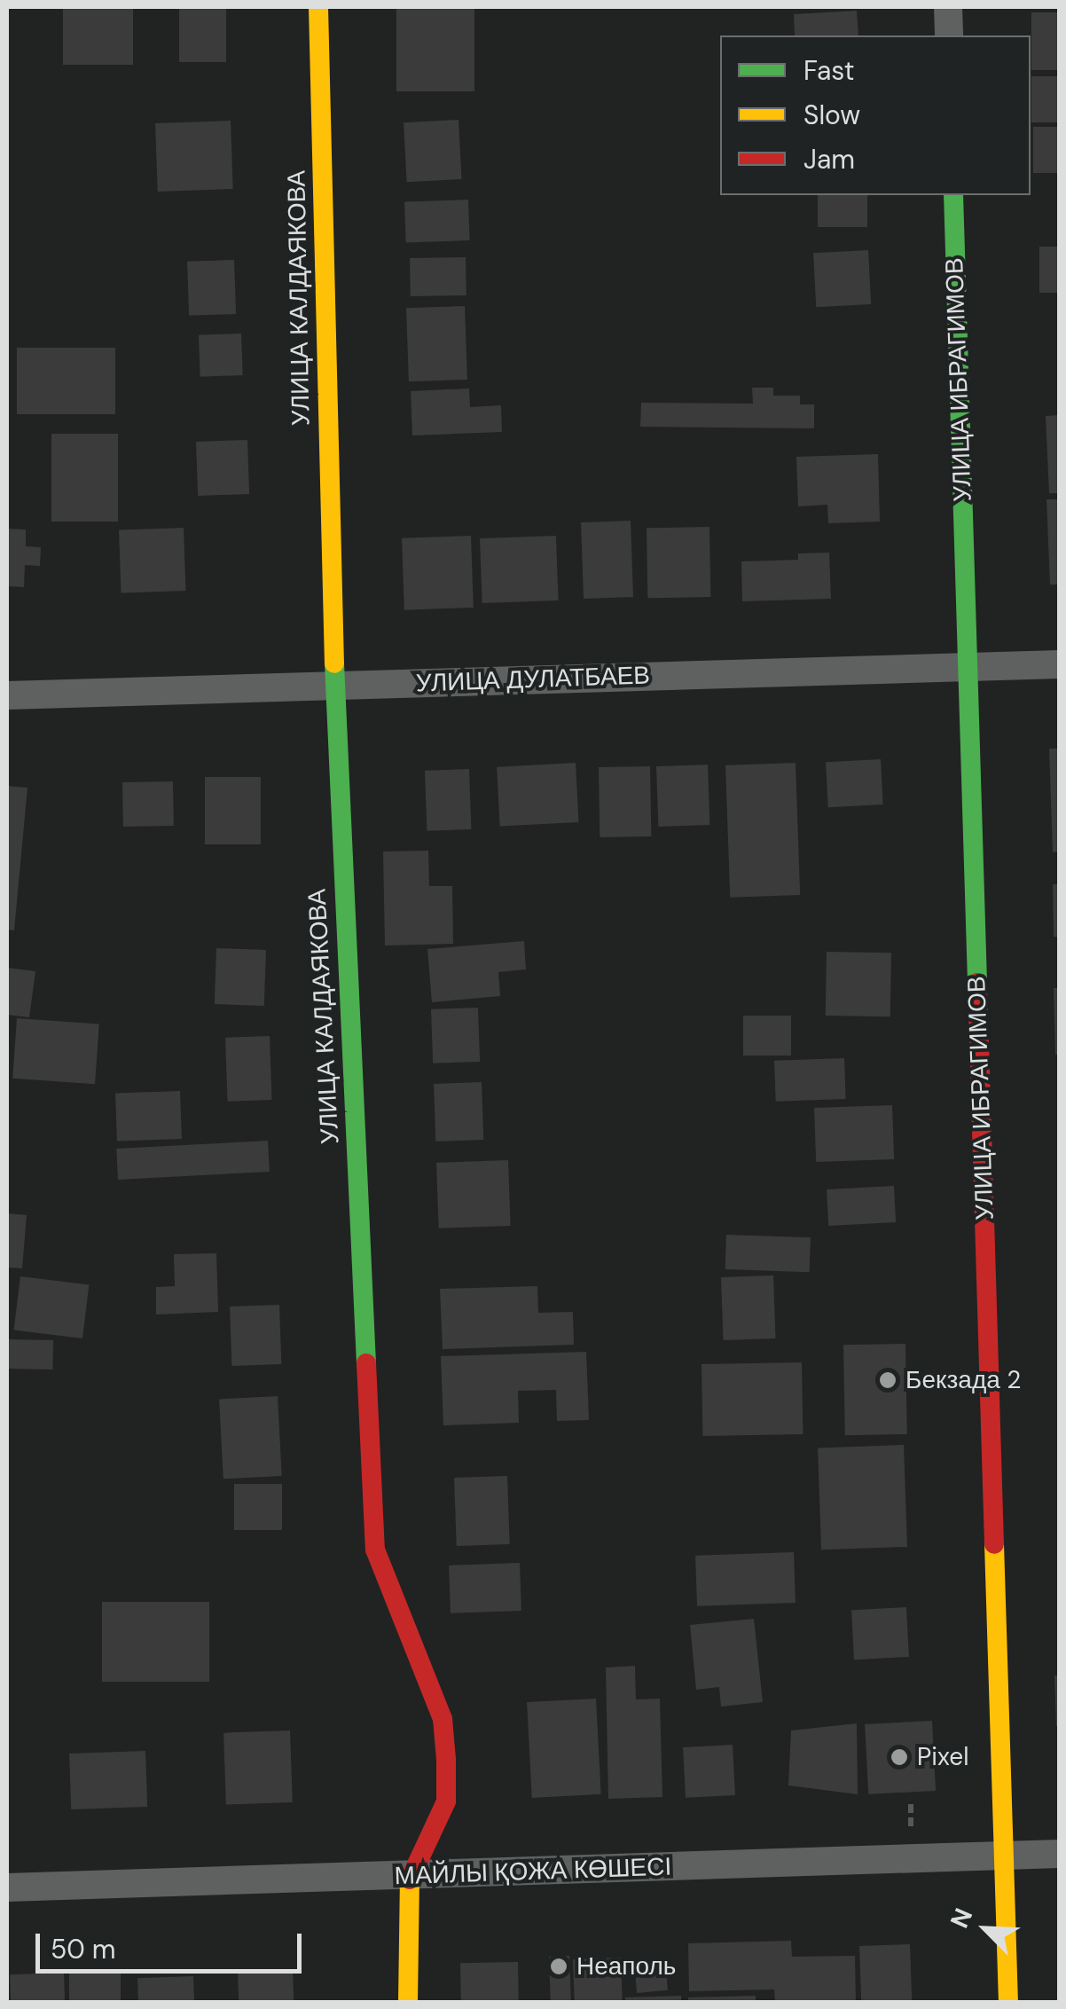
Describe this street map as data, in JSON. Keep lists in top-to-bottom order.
{
  "streets": {
    "street": [
      "УЛИЦА КАЛДАЯКОВА",
      "УЛИЦА ИБРАГИМОВ",
      "УЛИЦА ДУЛАТБАЕВ",
      "МАЙЛЫ ҚОЖА КӨШЕСІ"
    ]
  },
  "crossings": [
    ["УЛИЦА КАЛДАЯКОВА", "УЛИЦА ДУЛАТБАЕВ"],
    ["УЛИЦА КАЛДАЯКОВА", "МАЙЛЫ ҚОЖА КӨШЕСІ"],
    ["УЛИЦА ИБРАГИМОВ", "УЛИЦА ДУЛАТБАЕВ"],
    ["УЛИЦА ИБРАГИМОВ", "МАЙЛЫ ҚОЖА КӨШЕСІ"]
  ],
  "places": ["Бекзада 2", "Pixel", "Неаполь"],
  "legend": ["Fast", "Slow", "Jam"],
  "scale_bar": "50 m",
  "north": "top left"
}
